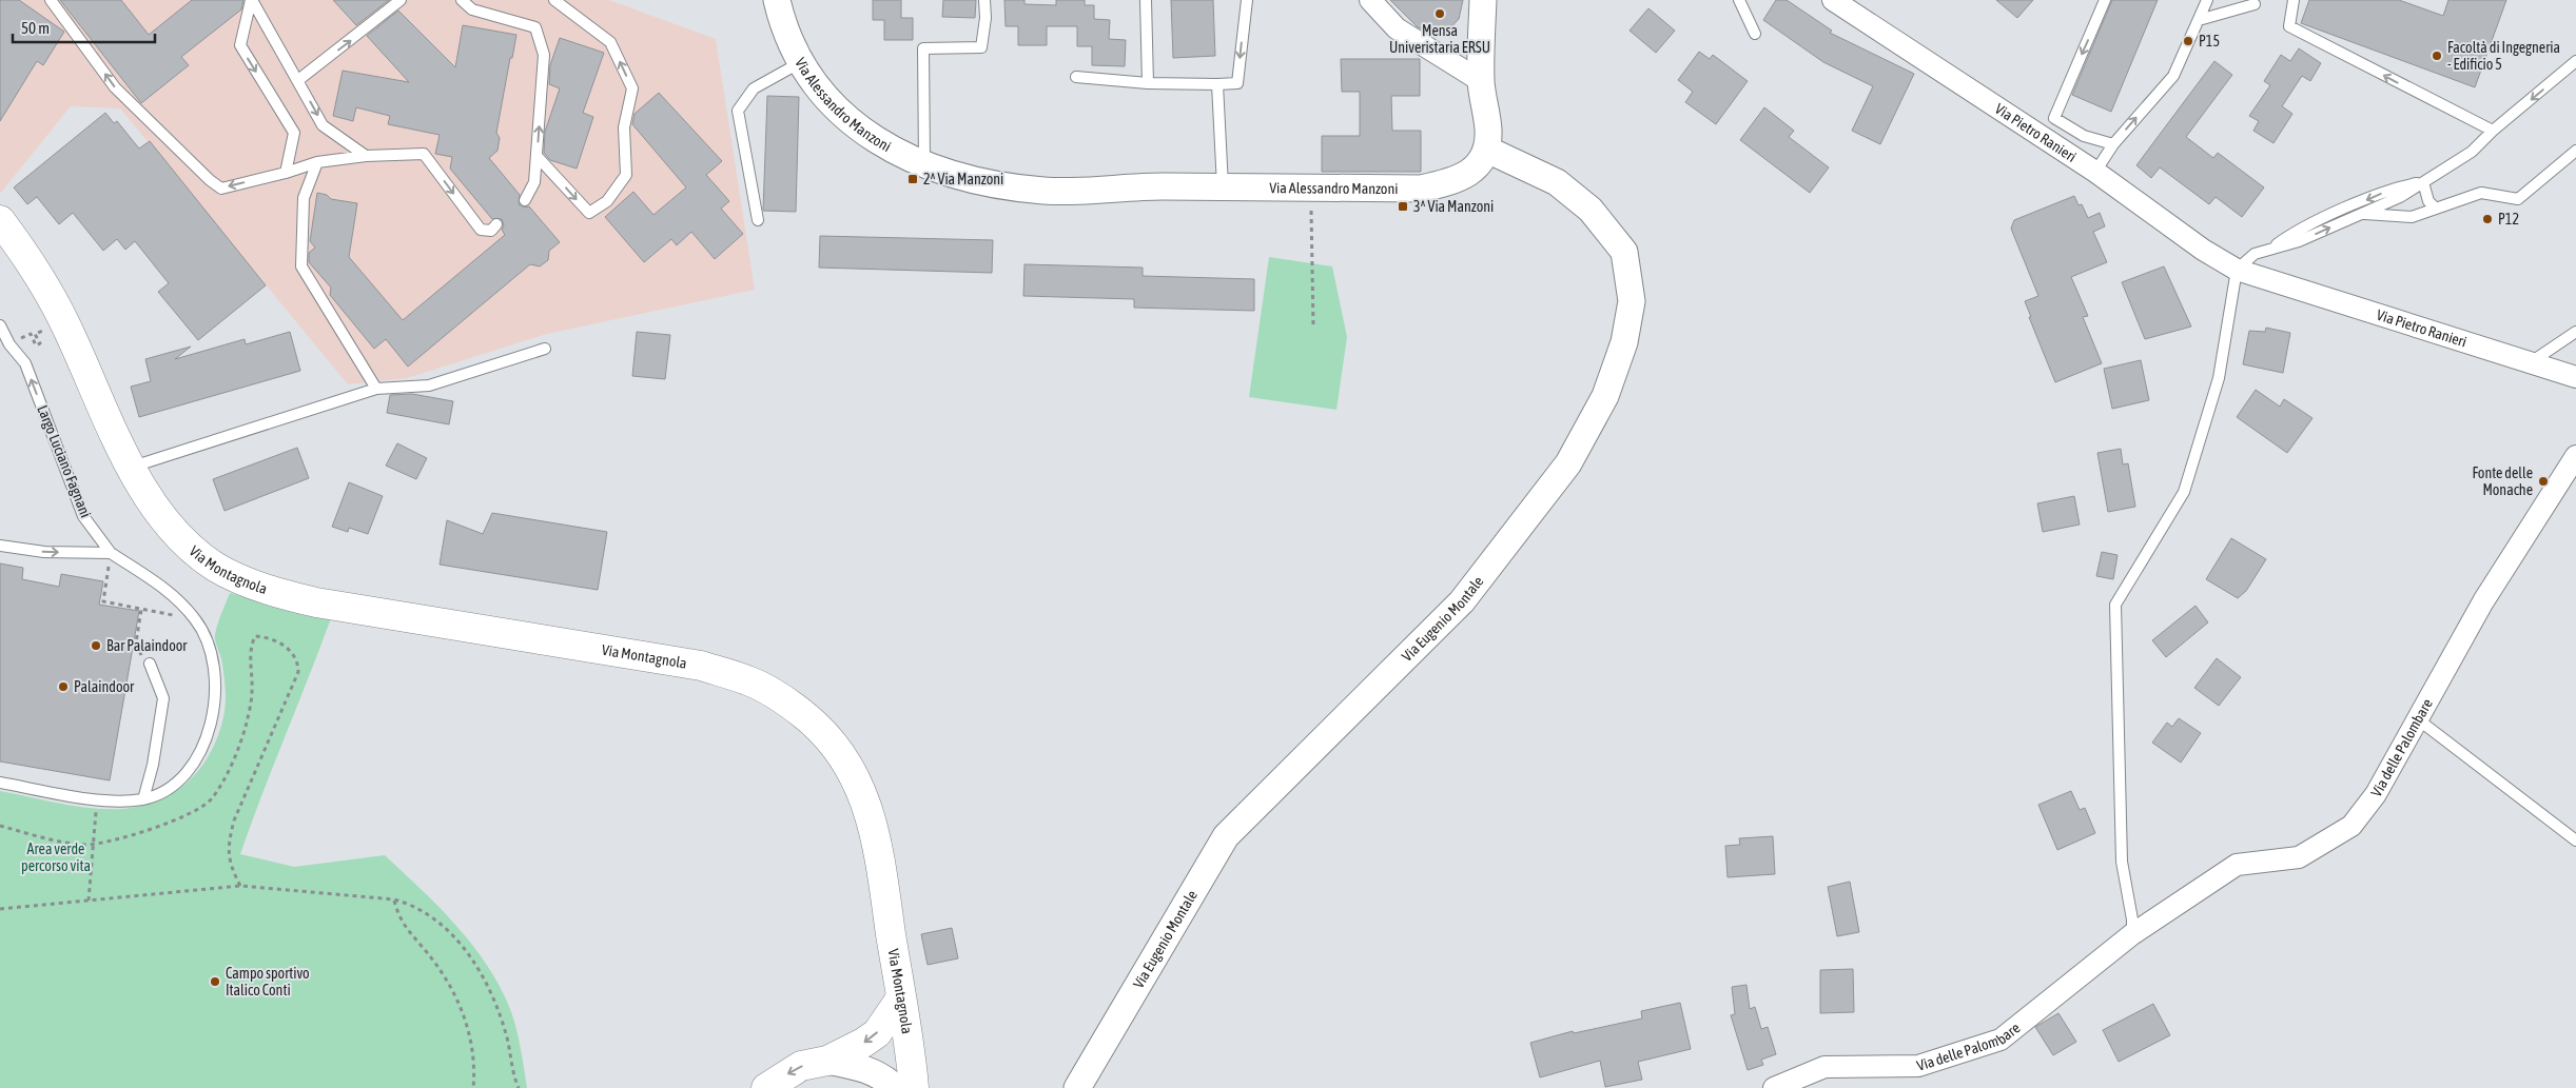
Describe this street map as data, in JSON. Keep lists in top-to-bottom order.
{
  "streets": {
    "main road": ["Via Montagnola"],
    "street": [
      "Via Alessandro Manzoni",
      "Via Pietro Ranieri",
      "Via Eugenio Montale",
      "Via delle Palombare"
    ],
    "lane": ["Largo Luciano Fagnani"]
  },
  "crossings": [
    ["Via Alessandro Manzoni", "Via Eugenio Montale"]
  ],
  "one_way": ["Largo Luciano Fagnani"],
  "parks": ["Area verde percorso vita"],
  "places": {
    "other": [
      "Mensa Univeristaria ERSU",
      "P15",
      "Facoltà di Ingegneria - Edificio 5",
      "P12",
      "Fonte delle Monache",
      "Bar Palaindoor",
      "Palaindoor",
      "Campo sportivo Italico Conti"
    ],
    "transit": ["2^ Via Manzoni", "3^ Via Manzoni"]
  },
  "scale_bar": "50 m"
}
